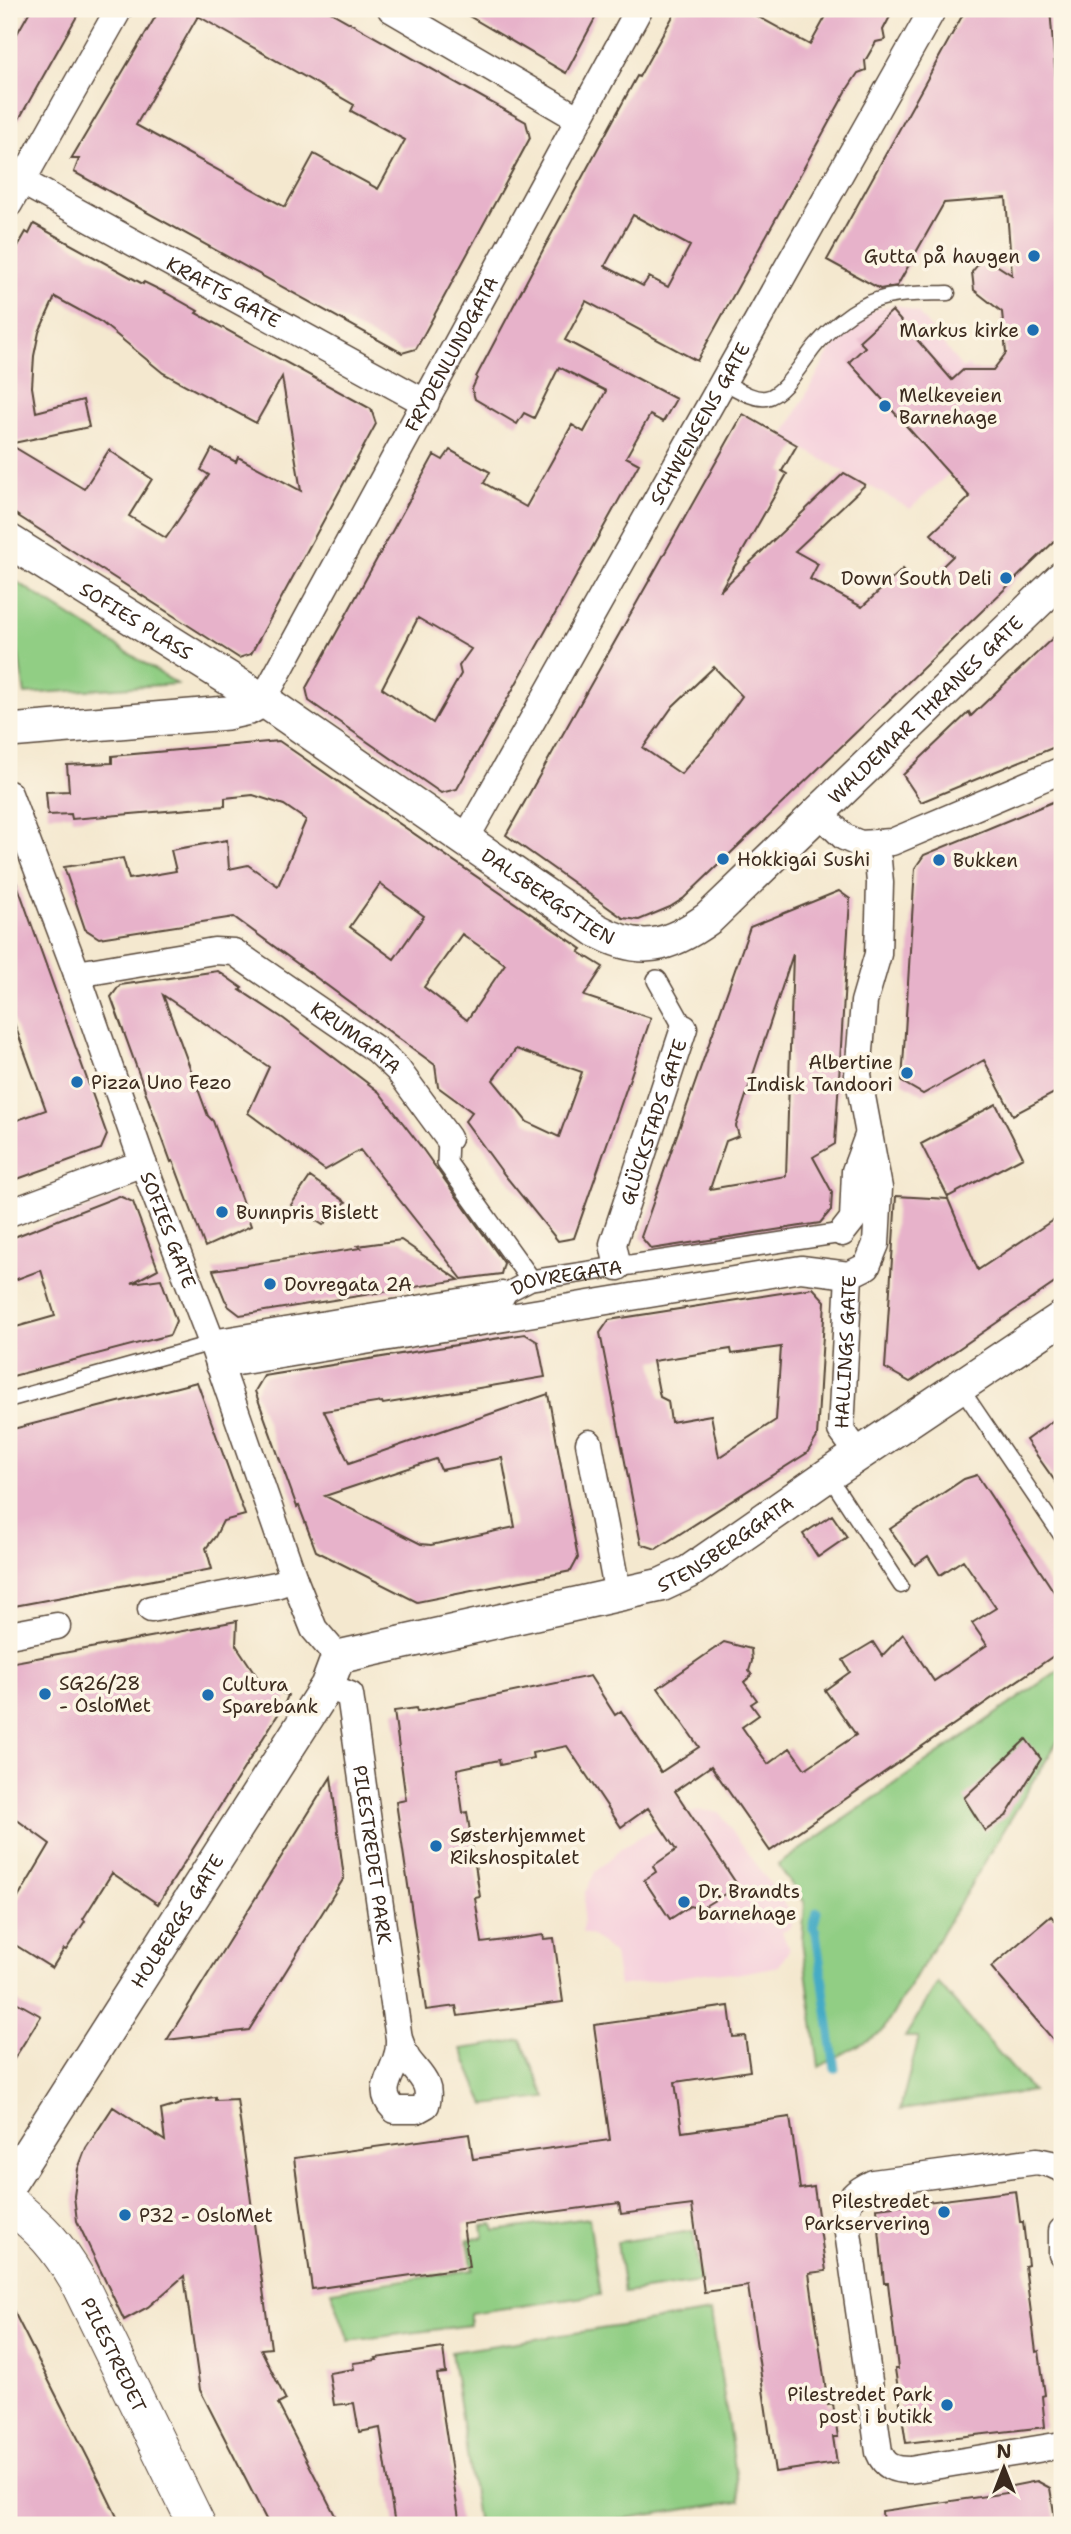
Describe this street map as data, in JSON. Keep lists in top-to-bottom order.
{
  "streets": {
    "main road": ["PILESTREDET"],
    "street": [
      "KRAFTS GATE",
      "FRYDENLUNDGATA",
      "SCHWENSENS GATE",
      "SOFIES PLASS",
      "WALDEMAR THRANES GATE",
      "DALSBERGSTIEN",
      "KRUMGATA",
      "GLÜCKSTADS GATE",
      "SOFIES GATE",
      "DOVREGATA",
      "HALLINGS GATE",
      "STENSBERGGATA",
      "PILESTREDET PARK",
      "HOLBERGS GATE"
    ]
  },
  "crossings": [
    ["KRAFTS GATE", "FRYDENLUNDGATA"],
    ["FRYDENLUNDGATA", "SOFIES PLASS"],
    ["FRYDENLUNDGATA", "DALSBERGSTIEN"],
    ["SCHWENSENS GATE", "DALSBERGSTIEN"],
    ["SOFIES PLASS", "DALSBERGSTIEN"],
    ["WALDEMAR THRANES GATE", "DALSBERGSTIEN"],
    ["KRUMGATA", "SOFIES GATE"],
    ["KRUMGATA", "DOVREGATA"],
    ["GLÜCKSTADS GATE", "DOVREGATA"],
    ["SOFIES GATE", "DOVREGATA"],
    ["SOFIES GATE", "STENSBERGGATA"],
    ["SOFIES GATE", "PILESTREDET PARK"],
    ["SOFIES GATE", "HOLBERGS GATE"],
    ["DOVREGATA", "HALLINGS GATE"],
    ["HALLINGS GATE", "STENSBERGGATA"],
    ["STENSBERGGATA", "PILESTREDET PARK"],
    ["STENSBERGGATA", "HOLBERGS GATE"],
    ["PILESTREDET PARK", "HOLBERGS GATE"]
  ],
  "places": [
    "Gutta på haugen",
    "Markus kirke",
    "Melkeveien Barnehage",
    "Down South Deli",
    "Hokkigai Sushi",
    "Bukken",
    "Albertine Indisk Tandoori",
    "Pizza Uno Fezo",
    "Bunnpris Bislett",
    "Dovregata 2A",
    "SG26/28 - OsloMet",
    "Cultura Sparebank",
    "Søsterhjemmet Rikshospitalet",
    "Dr. Brandts barnehage",
    "Pilestredet Parkservering",
    "P32 - OsloMet",
    "Pilestredet Park post i butikk"
  ],
  "north": "top"
}
